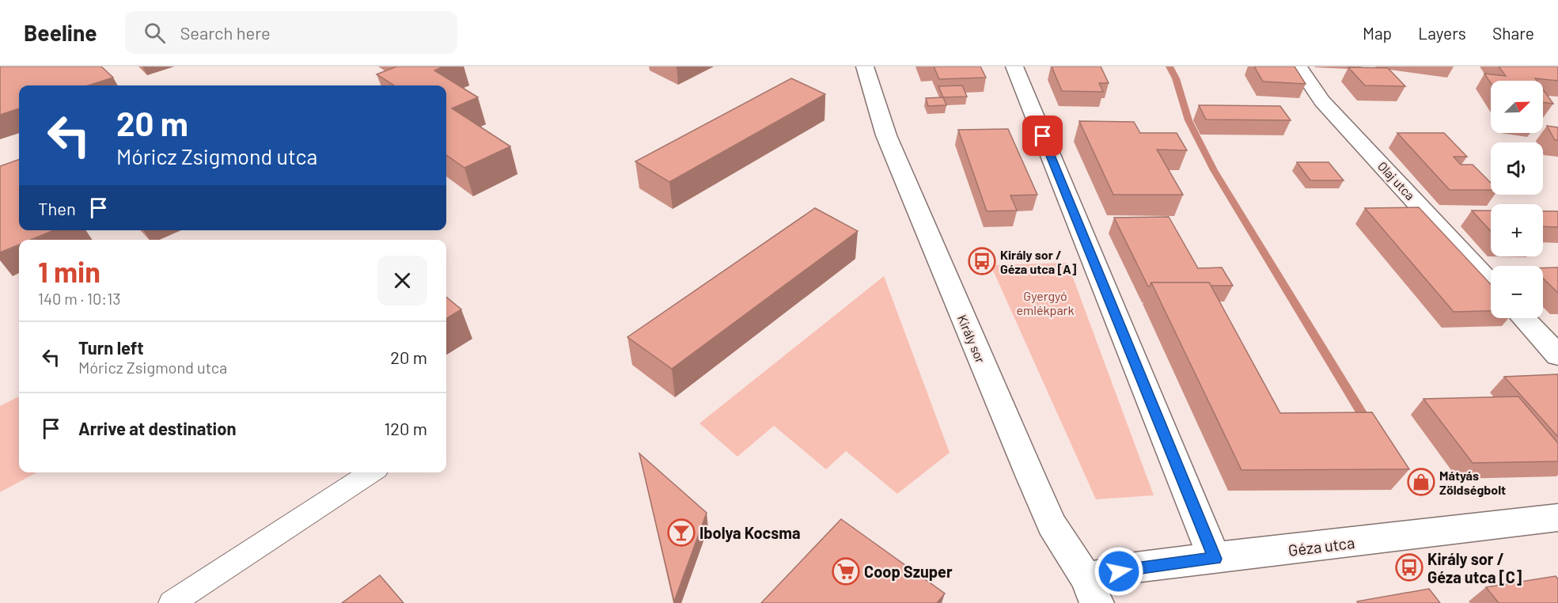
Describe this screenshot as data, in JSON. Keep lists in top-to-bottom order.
{
  "streets": {
    "street": ["Olaj utca", "Király sor", "Géza utca"]
  },
  "crossings": [
    ["Király sor", "Géza utca"]
  ],
  "parks": ["Gyergyó emlékpark"],
  "places": {
    "bus stop": ["Király sor / Géza utca [A]", "Király sor / Géza utca [C]"],
    "shop": ["Mátyás Zöldségbolt"],
    "bar": ["Ibolya Kocsma"],
    "supermarket": ["Coop Szuper"]
  },
  "north": "top right",
  "page": {
    "header": "Beeline",
    "search": "Search here",
    "nav": ["Map", "Layers", "Share"],
    "map_buttons": ["+", "−"],
    "turn": ["20 m", "Móricz Zsigmond utca"],
    "then": "Then",
    "heading": ["1 min", "140 m · 10:13"],
    "list": [
      {
        "name": "Turn left",
        "note": "Móricz Zsigmond utca",
        "value": "20 m"
      },
      {
        "name": "Arrive at destination",
        "value": "120 m"
      }
    ]
  }
}
